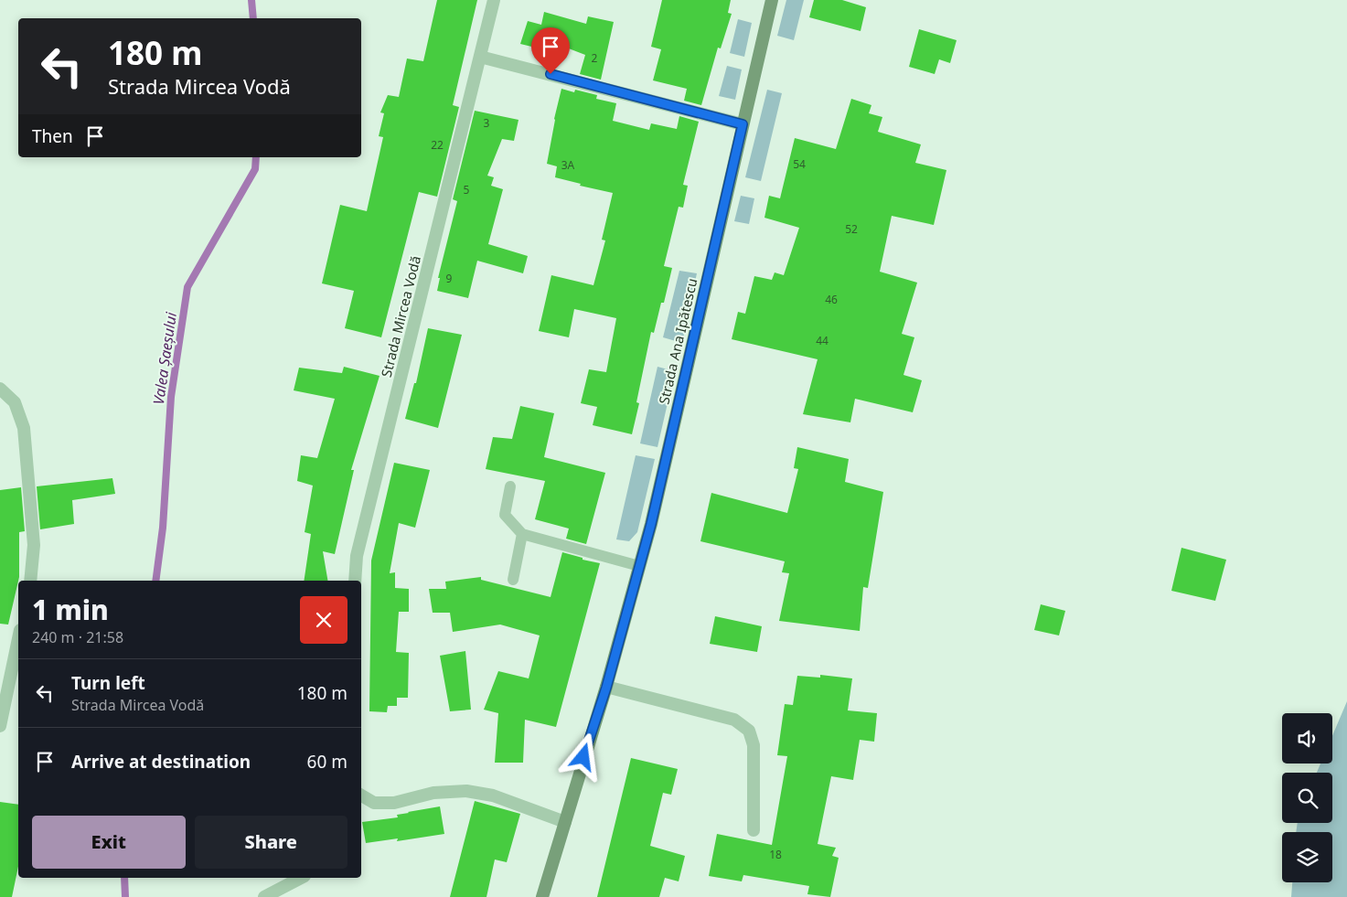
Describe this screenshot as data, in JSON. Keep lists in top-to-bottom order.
{
  "streets": {
    "main road": ["Strada Ana Ipătescu"],
    "street": ["Strada Mircea Vodă"]
  },
  "water": ["Valea Șaeșului"],
  "house_numbers": [
    "2",
    "3",
    "22",
    "54",
    "3A",
    "5",
    "52",
    "9",
    "46",
    "44",
    "18"
  ],
  "page": {
    "turn": ["180 m", "Strada Mircea Vodă"],
    "then": "Then",
    "heading": ["1 min", "240 m · 21:58"],
    "list": [
      {
        "name": "Turn left",
        "note": "Strada Mircea Vodă",
        "value": "180 m"
      },
      {
        "name": "Arrive at destination",
        "value": "60 m"
      }
    ],
    "buttons": ["Exit", "Share"]
  }
}
